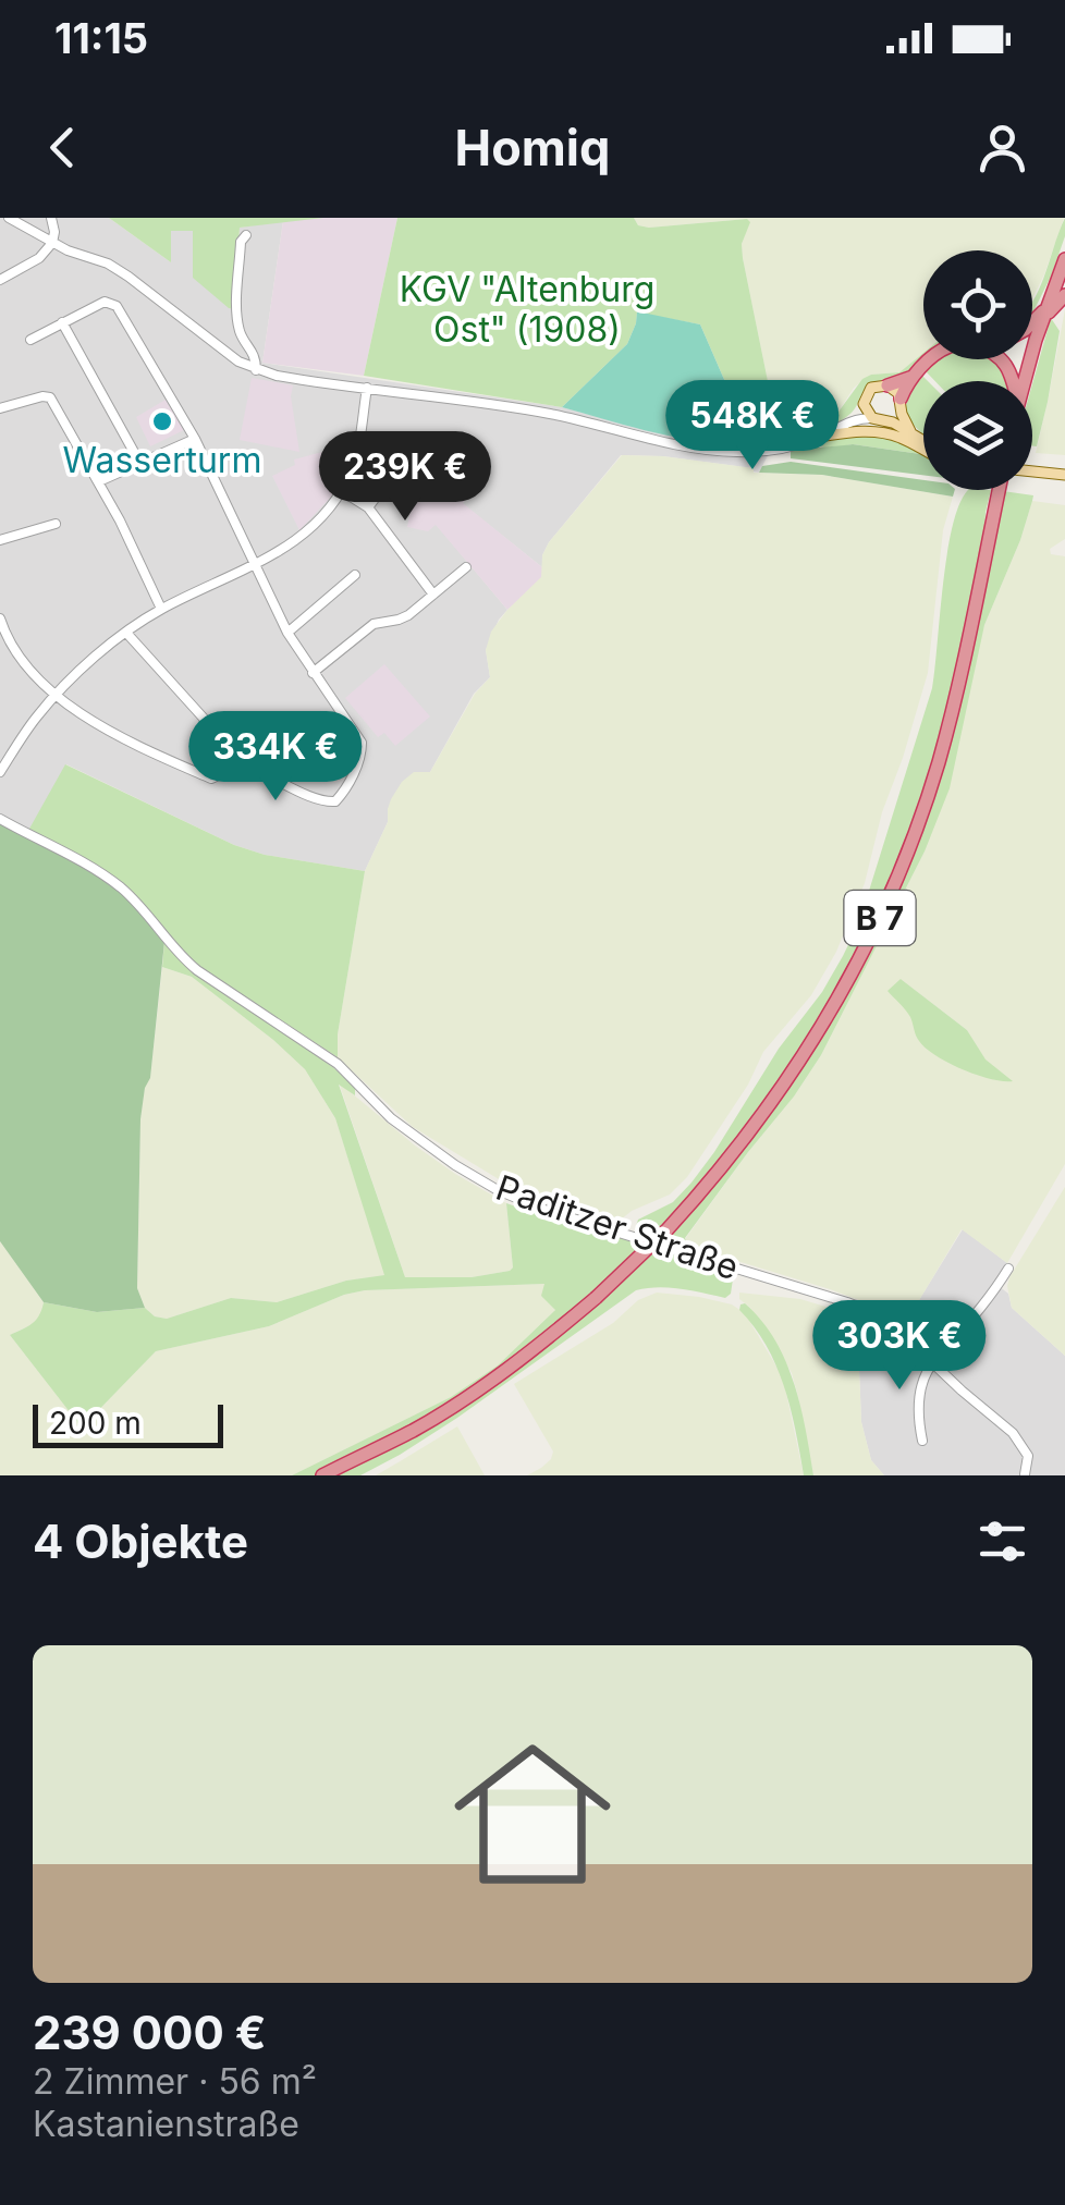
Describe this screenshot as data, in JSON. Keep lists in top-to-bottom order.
{
  "streets": {
    "highway": ["B 7"],
    "street": ["Paditzer Straße"]
  },
  "parks": ["KGV \"Altenburg Ost\" (1908)"],
  "places": ["Wasserturm"],
  "scale_bar": "200 m",
  "page": {
    "status": "11:15",
    "header": "Homiq",
    "price": [
      "548K €",
      "239K €",
      "334K €",
      "303K €"
    ],
    "scale": "200 m",
    "heading": "4 Objekte",
    "list": [
      {
        "name": "239 000 €",
        "note": "2 Zimmer · 56 m² · Kastanienstraße"
      }
    ]
  }
}
